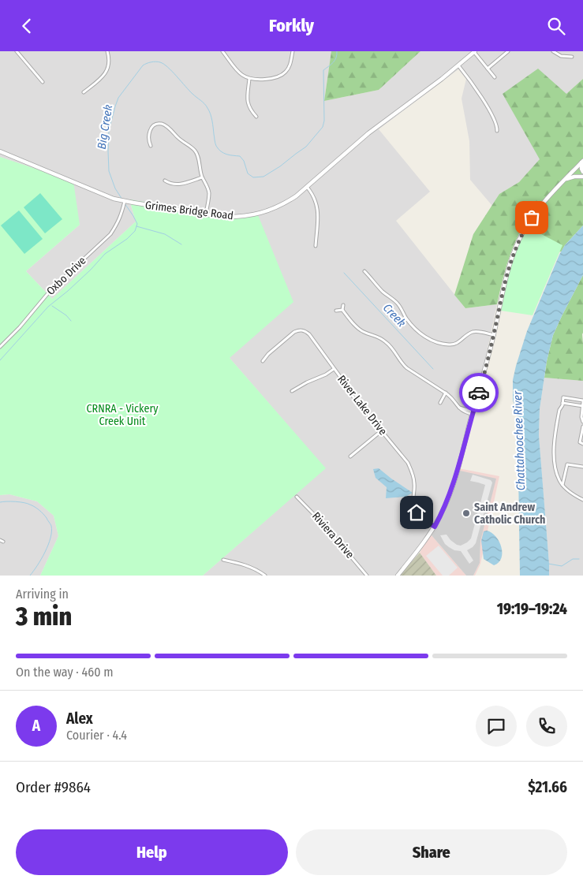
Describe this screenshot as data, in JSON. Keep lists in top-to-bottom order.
{
  "streets": {
    "street": [
      "Grimes Bridge Road",
      "Oxbo Drive",
      "River Lake Drive",
      "Riviera Drive"
    ]
  },
  "crossings": [
    ["Grimes Bridge Road", "Oxbo Drive"]
  ],
  "water": ["Big Creek", "Creek", "Chattahoochee River"],
  "parks": ["CRNRA - Vickery Creek Unit"],
  "places": ["Saint Andrew Catholic Church"],
  "page": {
    "header": "Forkly",
    "heading": ["3 min", "Arriving in", "19:19–19:24"],
    "panel": [
      "Alex",
      "Courier · 4.4",
      "Order #9864",
      "$21.66"
    ],
    "bar": "On the way · 460 m",
    "round": "A",
    "buttons": ["Help", "Share"]
  }
}
